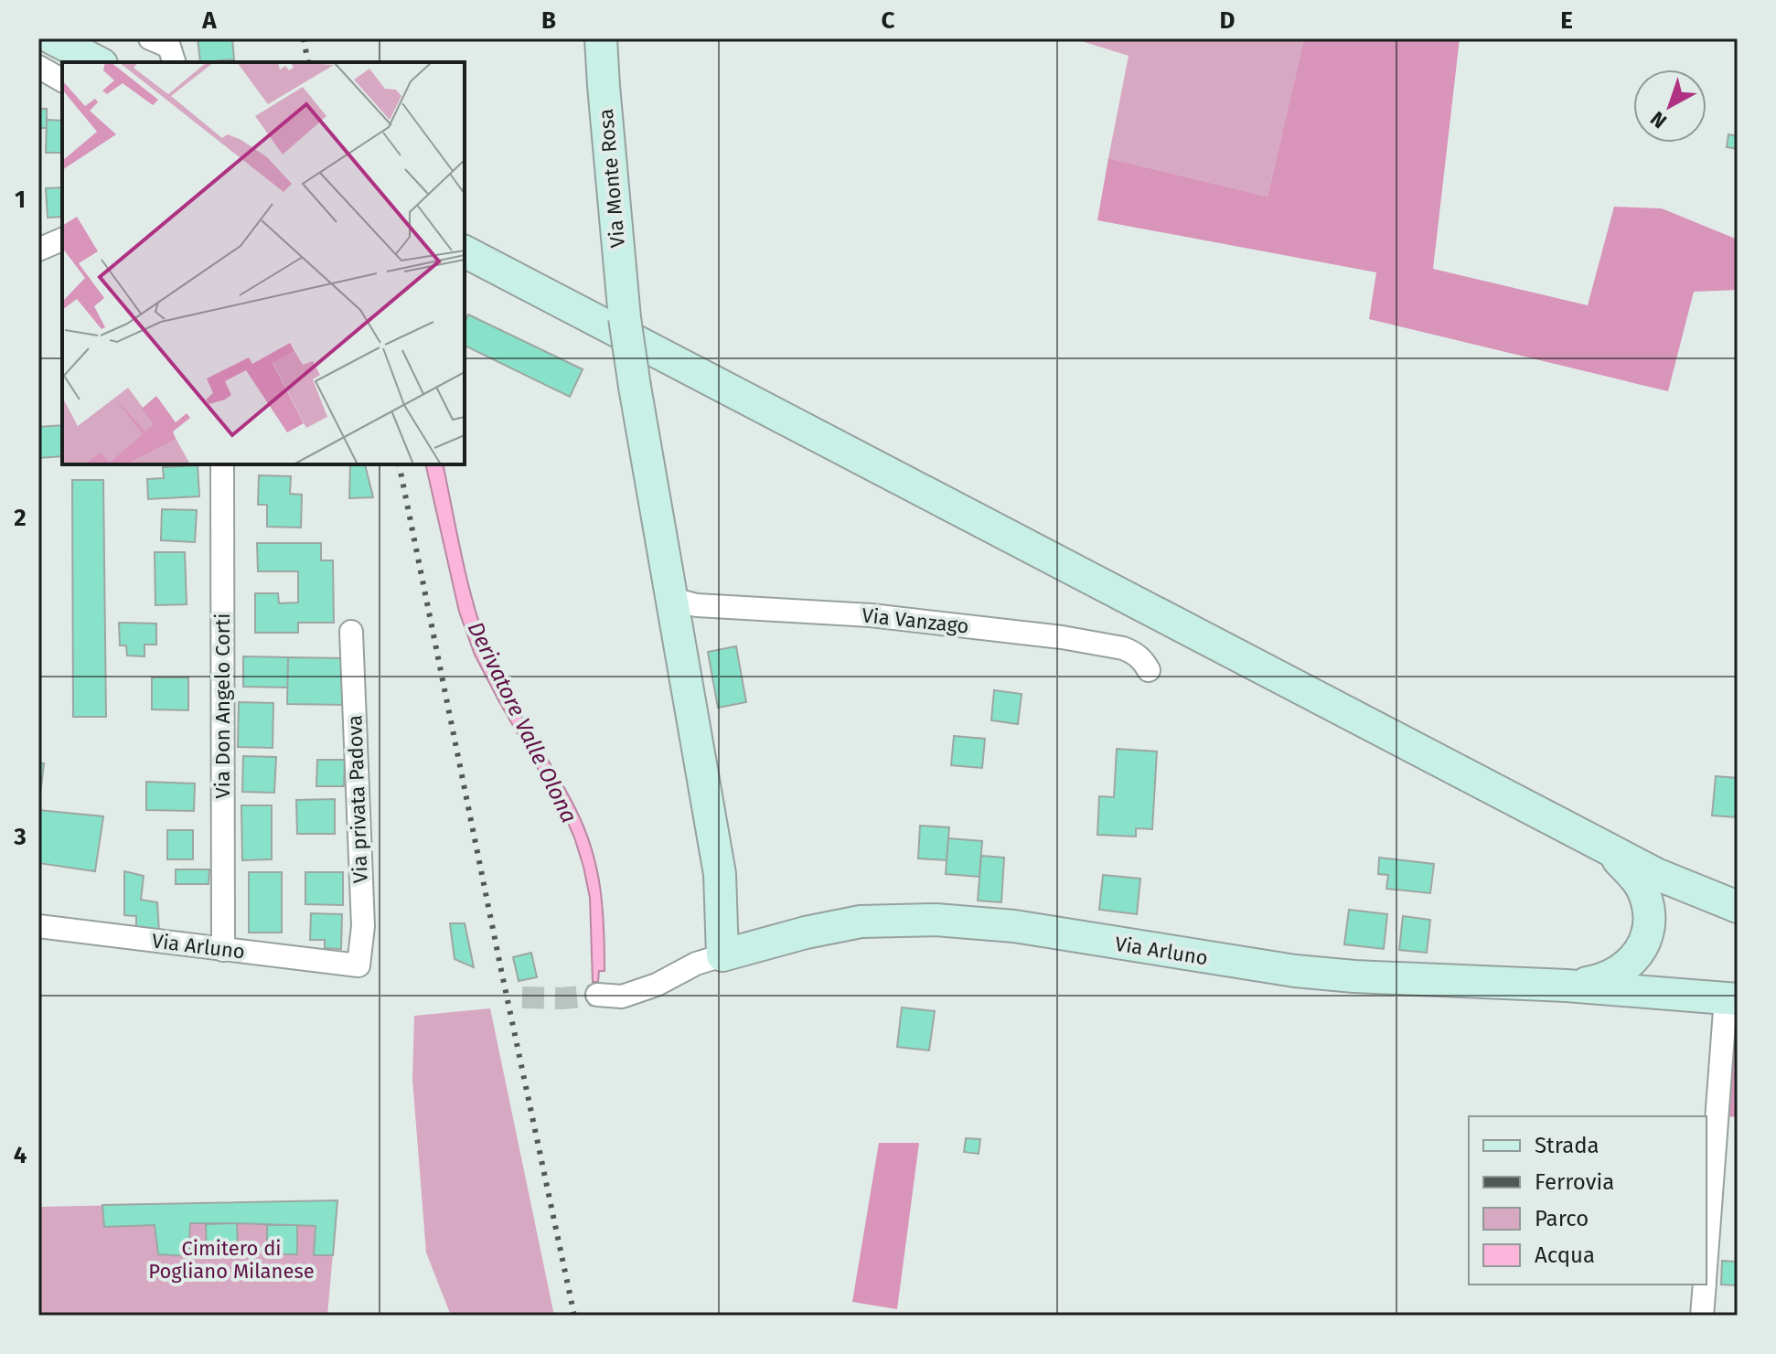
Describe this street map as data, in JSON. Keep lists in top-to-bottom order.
{
  "streets": {
    "street": [
      "Via Monte Rosa",
      "Via Vanzago",
      "Via Don Angelo Corti",
      "Via privata Padova",
      "Via Arluno"
    ]
  },
  "crossings": [
    ["Via Monte Rosa", "Via Vanzago"],
    ["Via Don Angelo Corti", "Via Arluno"],
    ["Via privata Padova", "Via Arluno"]
  ],
  "water": ["Derivatore Valle Olona"],
  "parks": ["Cimitero di Pogliano Milanese"],
  "legend": [
    "Strada",
    "Ferrovia",
    "Parco",
    "Acqua"
  ],
  "north": "bottom left",
  "grid": {
    "columns": [
      "A",
      "B",
      "C",
      "D",
      "E"
    ],
    "rows": [
      "1",
      "2",
      "3",
      "4"
    ]
  }
}
